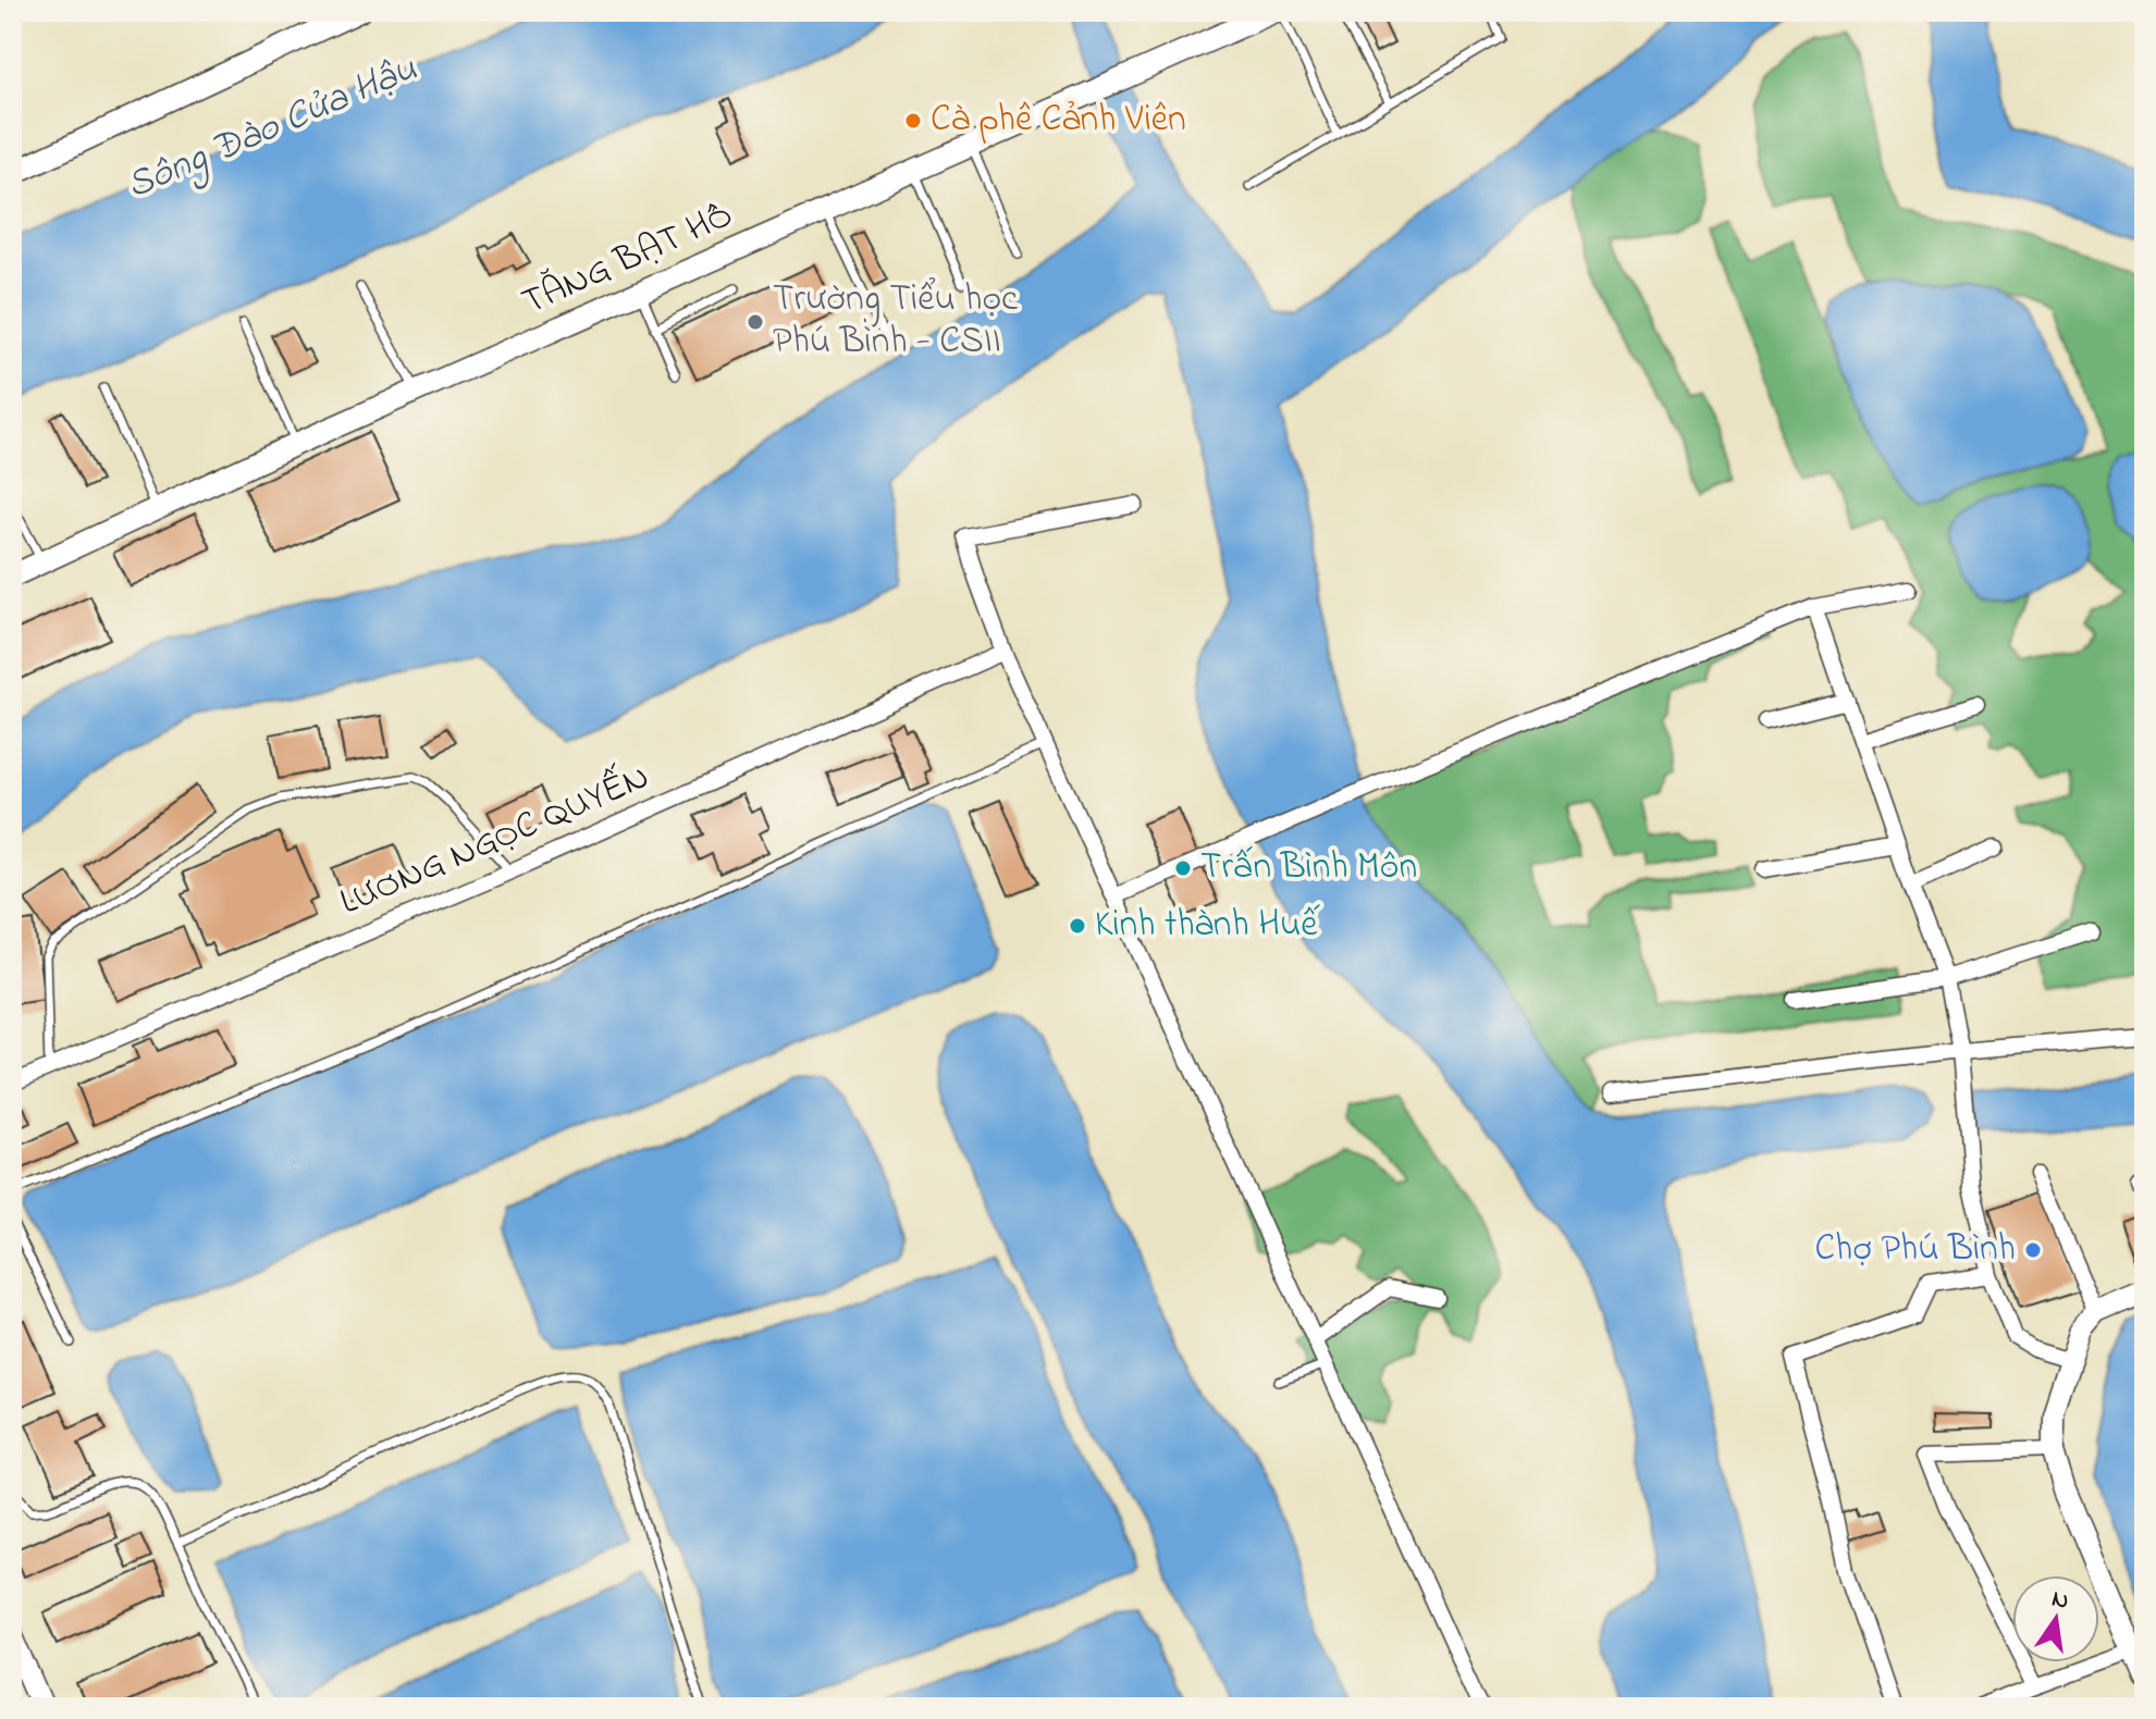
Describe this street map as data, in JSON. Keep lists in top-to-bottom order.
{
  "streets": {
    "main road": ["TĂNG BẠT HỔ"],
    "street": ["LƯƠNG NGỌC QUYẾN"]
  },
  "water": ["Sông Đào Cửa Hậu"],
  "places": [
    "Cà phê Cảnh Viên",
    "Trường Tiểu học Phú Bình - CSII",
    "Trấn Bình Môn",
    "Kinh thành Huế",
    "Chợ Phú Bình"
  ],
  "north": "top"
}
